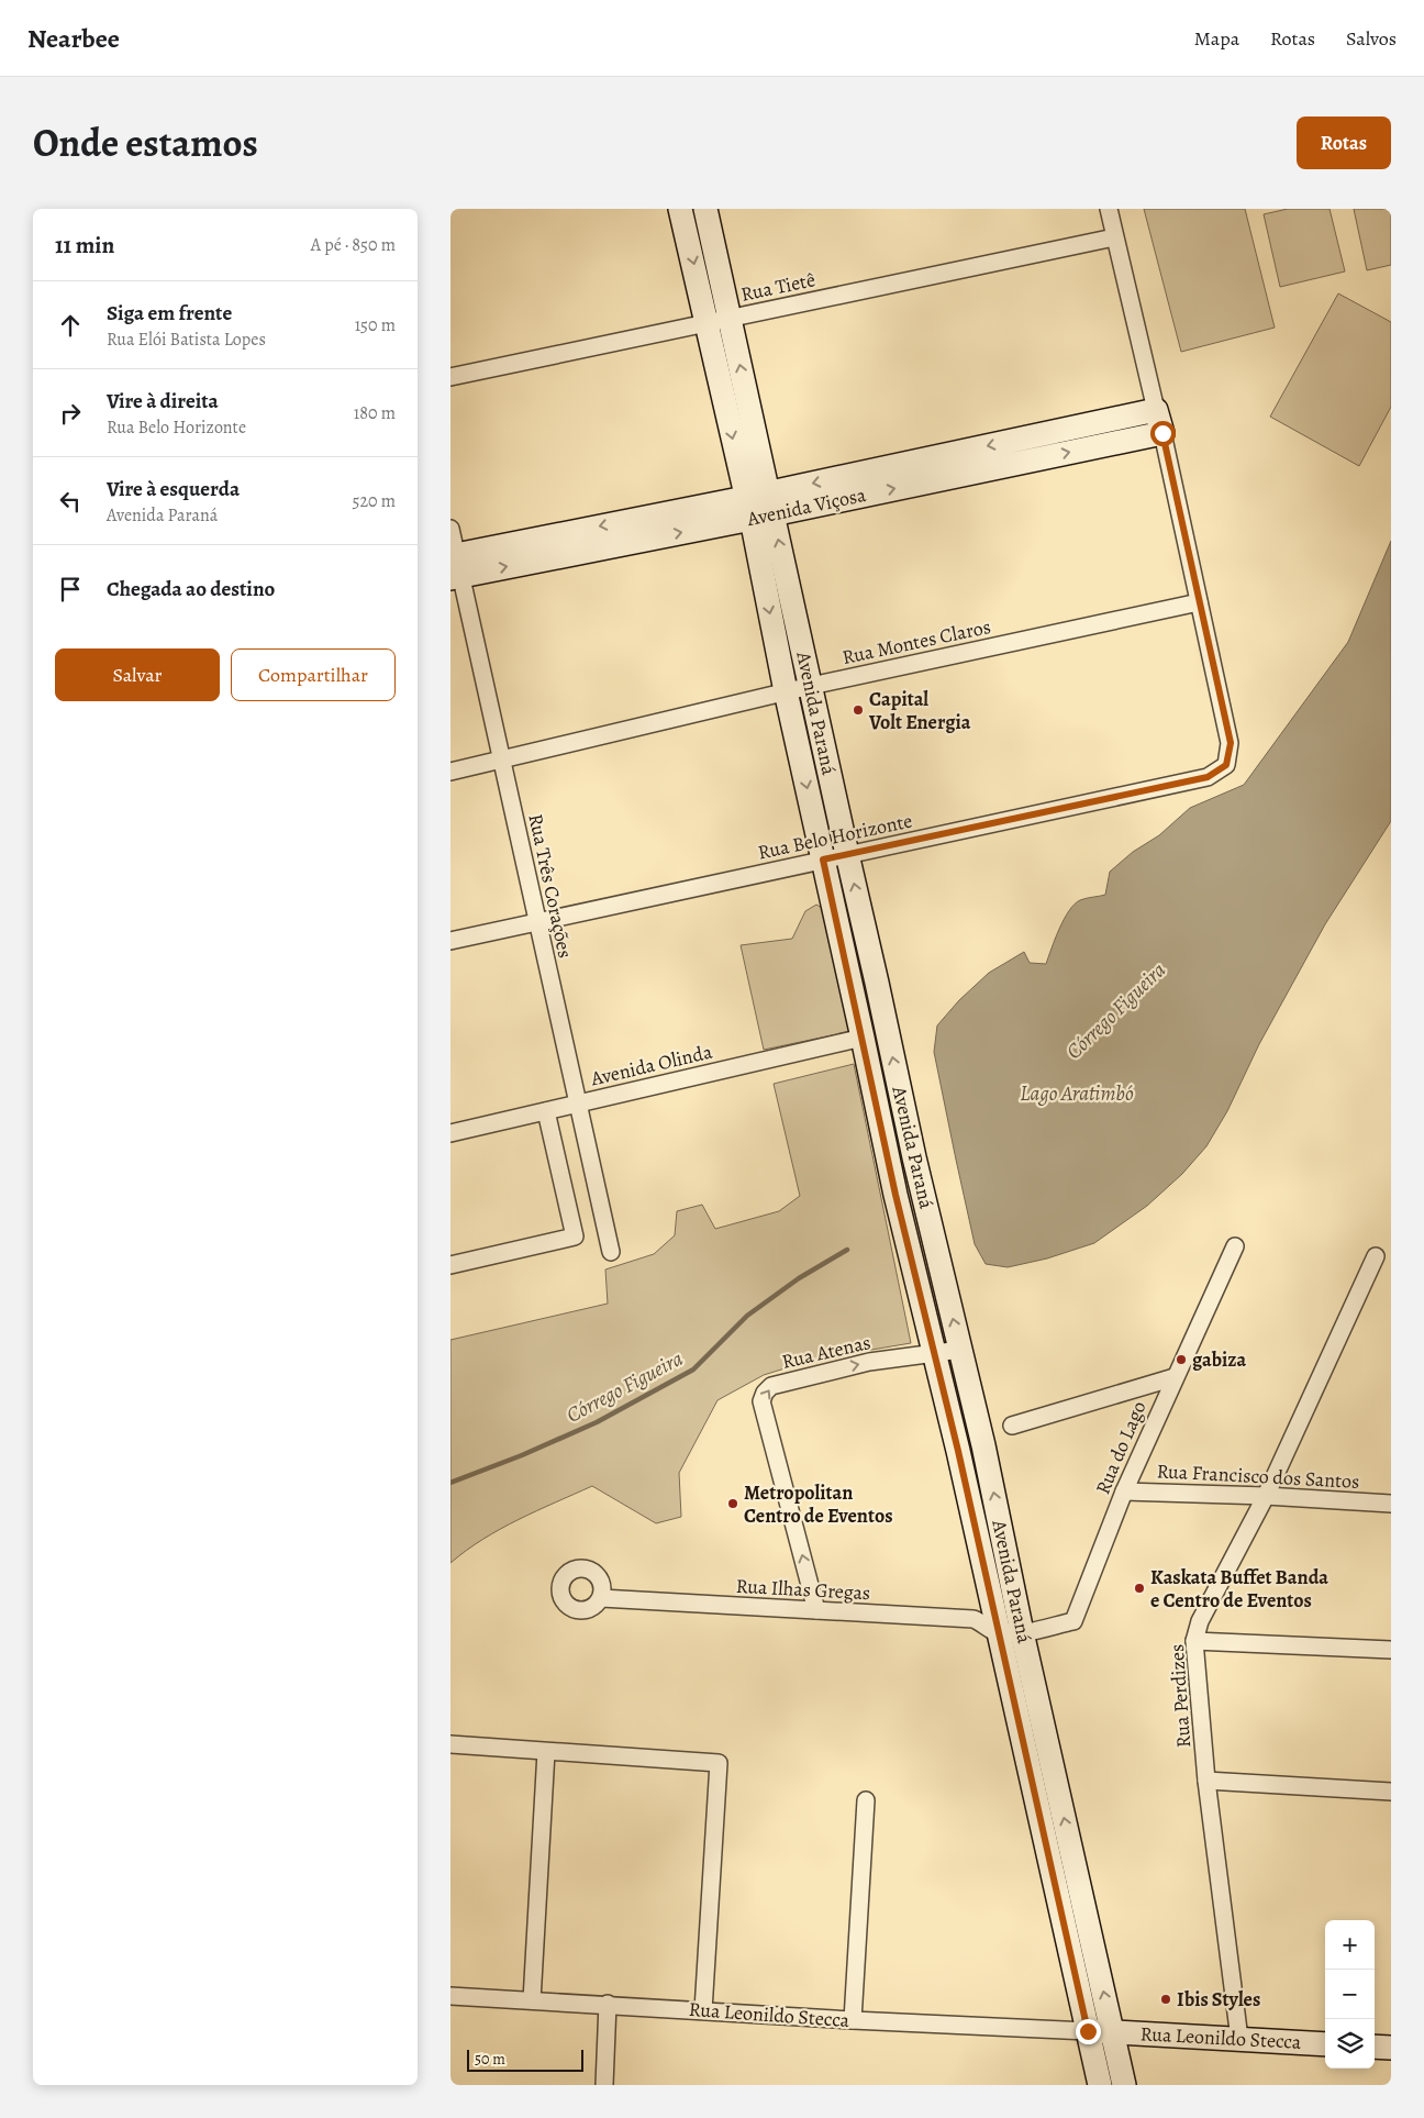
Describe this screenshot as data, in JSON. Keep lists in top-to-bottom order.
{
  "streets": {
    "main road": ["Avenida Viçosa", "Avenida Paraná", "Rua Leonildo Stecca"],
    "street": [
      "Rua Tietê",
      "Rua Montes Claros",
      "Rua Belo Horizonte",
      "Rua Três Corações",
      "Avenida Olinda",
      "Rua Atenas",
      "Rua do Lago",
      "Rua Francisco dos Santos",
      "Rua Ilhas Gregas",
      "Rua Perdizes"
    ]
  },
  "crossings": [
    ["Rua Tietê", "Avenida Paraná"],
    ["Avenida Viçosa", "Avenida Paraná"],
    ["Avenida Viçosa", "Rua Três Corações"],
    ["Rua Montes Claros", "Avenida Paraná"],
    ["Rua Montes Claros", "Rua Belo Horizonte"],
    ["Rua Montes Claros", "Rua Três Corações"],
    ["Avenida Paraná", "Rua Belo Horizonte"],
    ["Avenida Paraná", "Avenida Olinda"],
    ["Avenida Paraná", "Rua Atenas"],
    ["Avenida Paraná", "Rua do Lago"],
    ["Avenida Paraná", "Rua Ilhas Gregas"],
    ["Avenida Paraná", "Rua Leonildo Stecca"],
    ["Rua Belo Horizonte", "Rua Três Corações"],
    ["Rua Três Corações", "Avenida Olinda"],
    ["Rua Atenas", "Rua Ilhas Gregas"],
    ["Rua do Lago", "Rua Francisco dos Santos"],
    ["Rua Francisco dos Santos", "Rua Perdizes"],
    ["Rua Perdizes", "Rua Leonildo Stecca"]
  ],
  "water": ["Córrego Figueira", "Lago Aratimbó"],
  "places": [
    "Capital Volt Energia",
    "gabiza",
    "Metropolitan Centro de Eventos",
    "Kaskata Buffet Banda e Centro de Eventos",
    "Ibis Styles"
  ],
  "scale_bar": "50 m",
  "page": {
    "header": "Nearbee",
    "nav": ["Mapa", "Rotas", "Salvos"],
    "title": "Onde estamos",
    "buttons": [
      "Rotas",
      ["Salvar", "Compartilhar"]
    ],
    "heading": ["11 min", "A pé · 850 m"],
    "list": [
      ["Siga em frente", "Rua Elói Batista Lopes", "150 m"],
      ["Vire à direita", "Rua Belo Horizonte", "180 m"],
      ["Vire à esquerda", "Avenida Paraná", "520 m"],
      "Chegada ao destino"
    ],
    "map_buttons": ["+", "−"],
    "scale": "50 m"
  }
}
